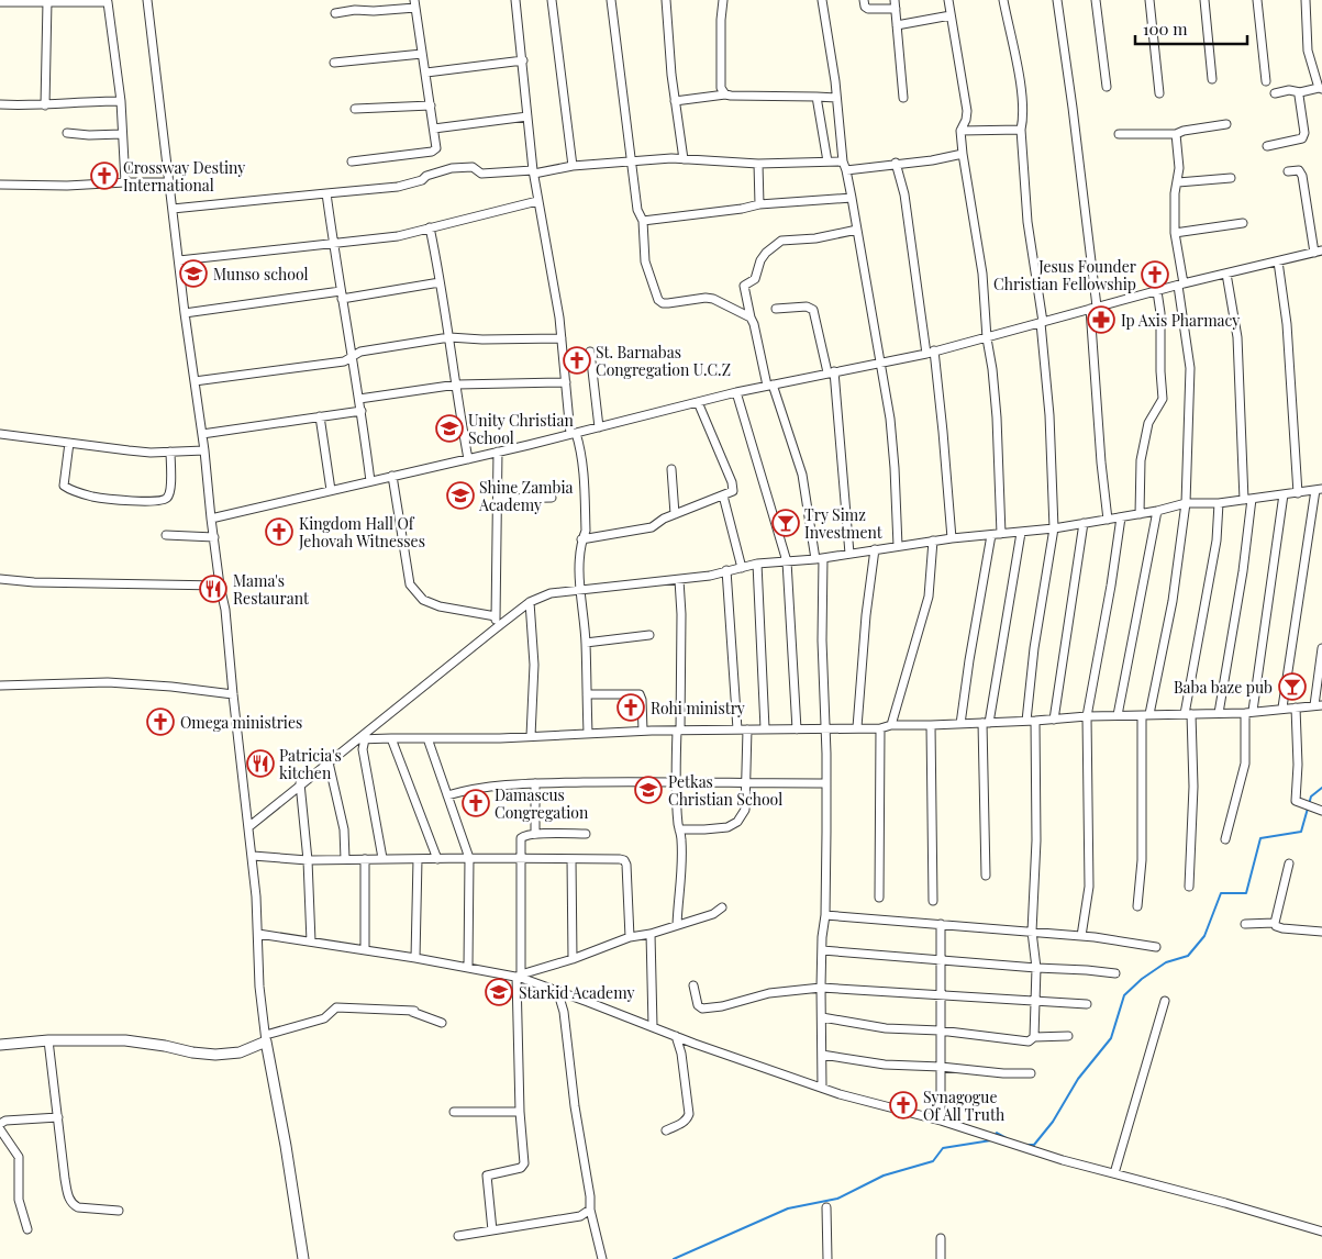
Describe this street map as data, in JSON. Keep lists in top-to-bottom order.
{
  "places": {
    "church": [
      "Crossway Destiny International",
      "Jesus Founder Christian Fellowship",
      "St. Barnabas Congregation U.C.Z",
      "Kingdom Hall Of Jehovah Witnesses",
      "Rohi ministry",
      "Omega ministries",
      "Damascus Congregation",
      "Synagogue Of All Truth"
    ],
    "school or university": [
      "Munso school",
      "Unity Christian School",
      "Shine Zambia Academy",
      "Petkas Christian School",
      "Starkid Academy"
    ],
    "pharmacy": ["Ip Axis Pharmacy"],
    "bar": ["Try Simz Investment", "Baba baze pub"],
    "restaurant": ["Mama's Restaurant", "Patricia's kitchen"]
  },
  "scale_bar": "100 m"
}
